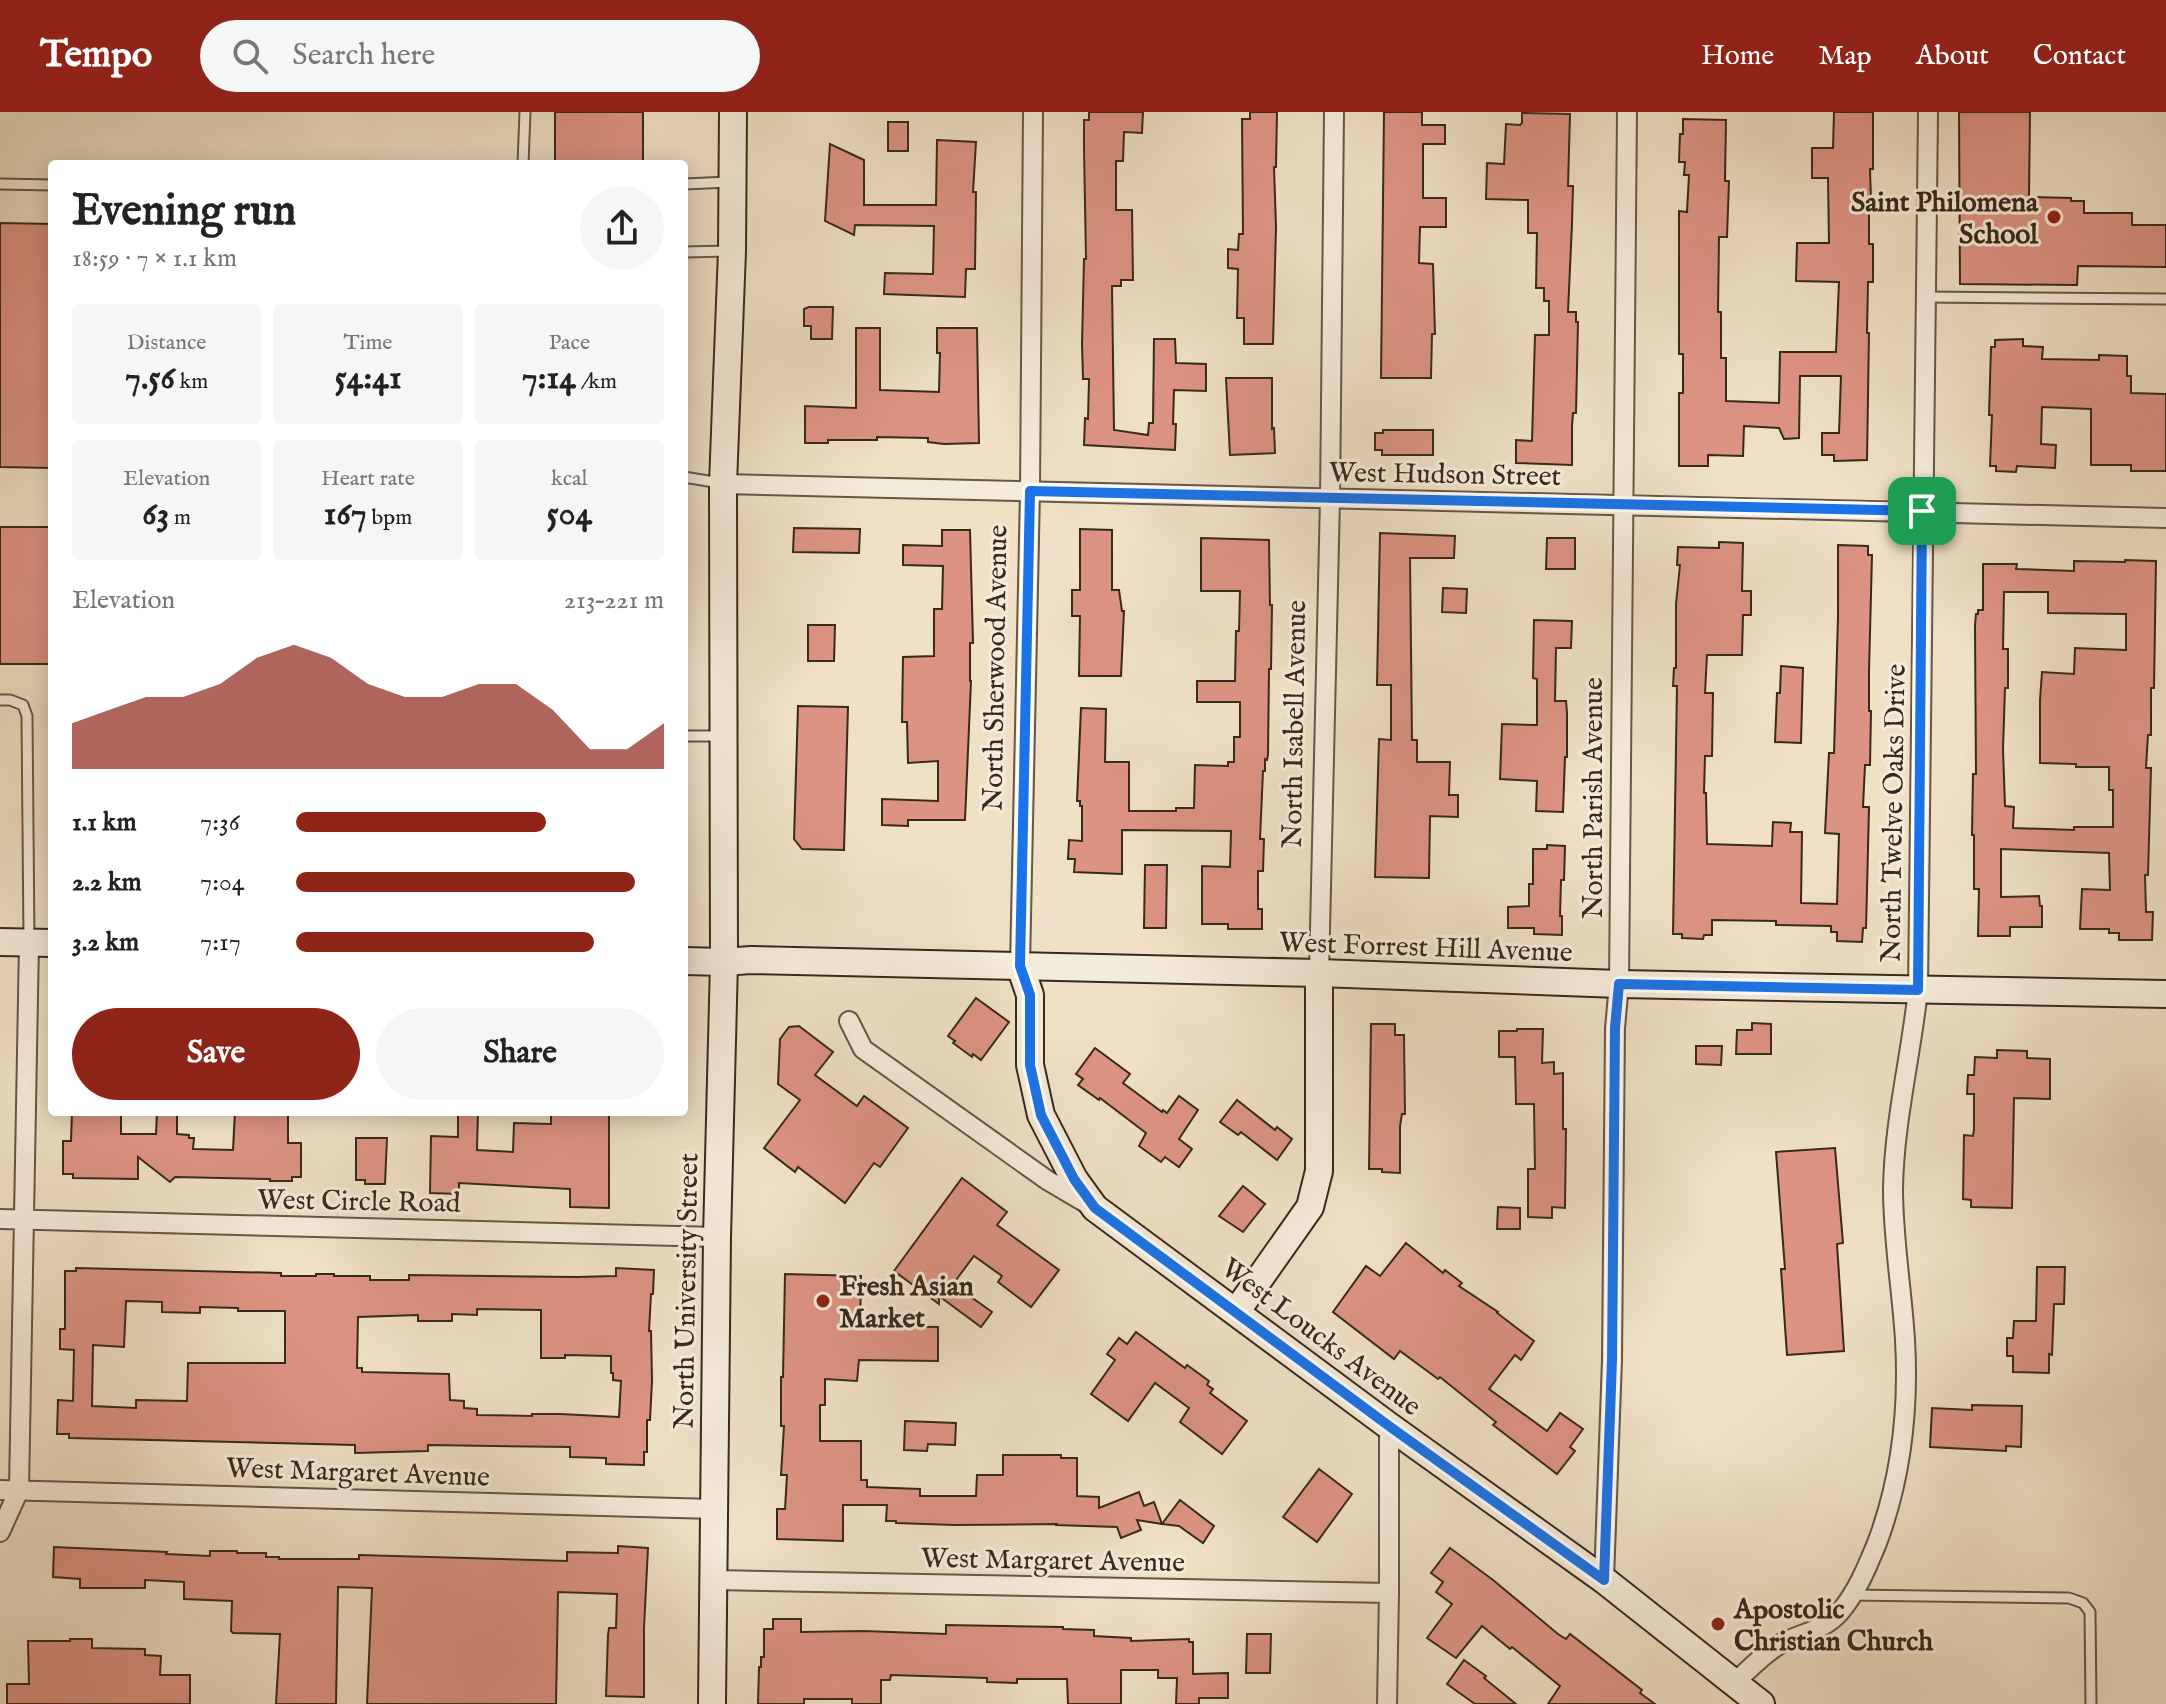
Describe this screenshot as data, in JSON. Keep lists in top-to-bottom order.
{
  "streets": {
    "main road": [
      "North Sherwood Avenue",
      "North Isabell Avenue",
      "West Forrest Hill Avenue",
      "North University Street",
      "West Loucks Avenue"
    ],
    "street": [
      "West Hudson Street",
      "North Parish Avenue",
      "North Twelve Oaks Drive",
      "West Circle Road",
      "West Margaret Avenue"
    ]
  },
  "crossings": [
    ["West Hudson Street", "North Sherwood Avenue"],
    ["West Hudson Street", "North Isabell Avenue"],
    ["West Hudson Street", "North Parish Avenue"],
    ["West Hudson Street", "North Twelve Oaks Drive"],
    ["West Hudson Street", "North University Street"],
    ["North Sherwood Avenue", "West Forrest Hill Avenue"],
    ["North Sherwood Avenue", "West Loucks Avenue"],
    ["North Isabell Avenue", "West Forrest Hill Avenue"],
    ["North Isabell Avenue", "West Loucks Avenue"],
    ["North Parish Avenue", "West Forrest Hill Avenue"],
    ["North Parish Avenue", "West Loucks Avenue"],
    ["North Twelve Oaks Drive", "West Forrest Hill Avenue"],
    ["North Twelve Oaks Drive", "West Loucks Avenue"],
    ["West Forrest Hill Avenue", "North University Street"],
    ["West Circle Road", "North University Street"],
    ["North University Street", "West Margaret Avenue"]
  ],
  "places": ["Saint Philomena School", "Fresh Asian Market", "Apostolic Christian Church"],
  "page": {
    "header": "Tempo",
    "search": "Search here",
    "nav": [
      "Home",
      "Map",
      "About",
      "Contact"
    ],
    "heading": ["Evening run", "18:59 · 7 × 1.1 km"],
    "stats": [
      ["Distance", "7.56 km"],
      ["Time", "54:41"],
      ["Pace", "7:14 /km"],
      ["Elevation", "63 m"],
      ["Heart rate", "167 bpm"],
      ["kcal", "504"]
    ],
    "chart": ["Elevation", "213–221 m"],
    "list": [
      {
        "name": "1.1 km",
        "note": "7:36"
      },
      {
        "name": "2.2 km",
        "note": "7:04"
      },
      {
        "name": "3.2 km",
        "note": "7:17"
      }
    ],
    "buttons": ["Save", "Share"]
  }
}
